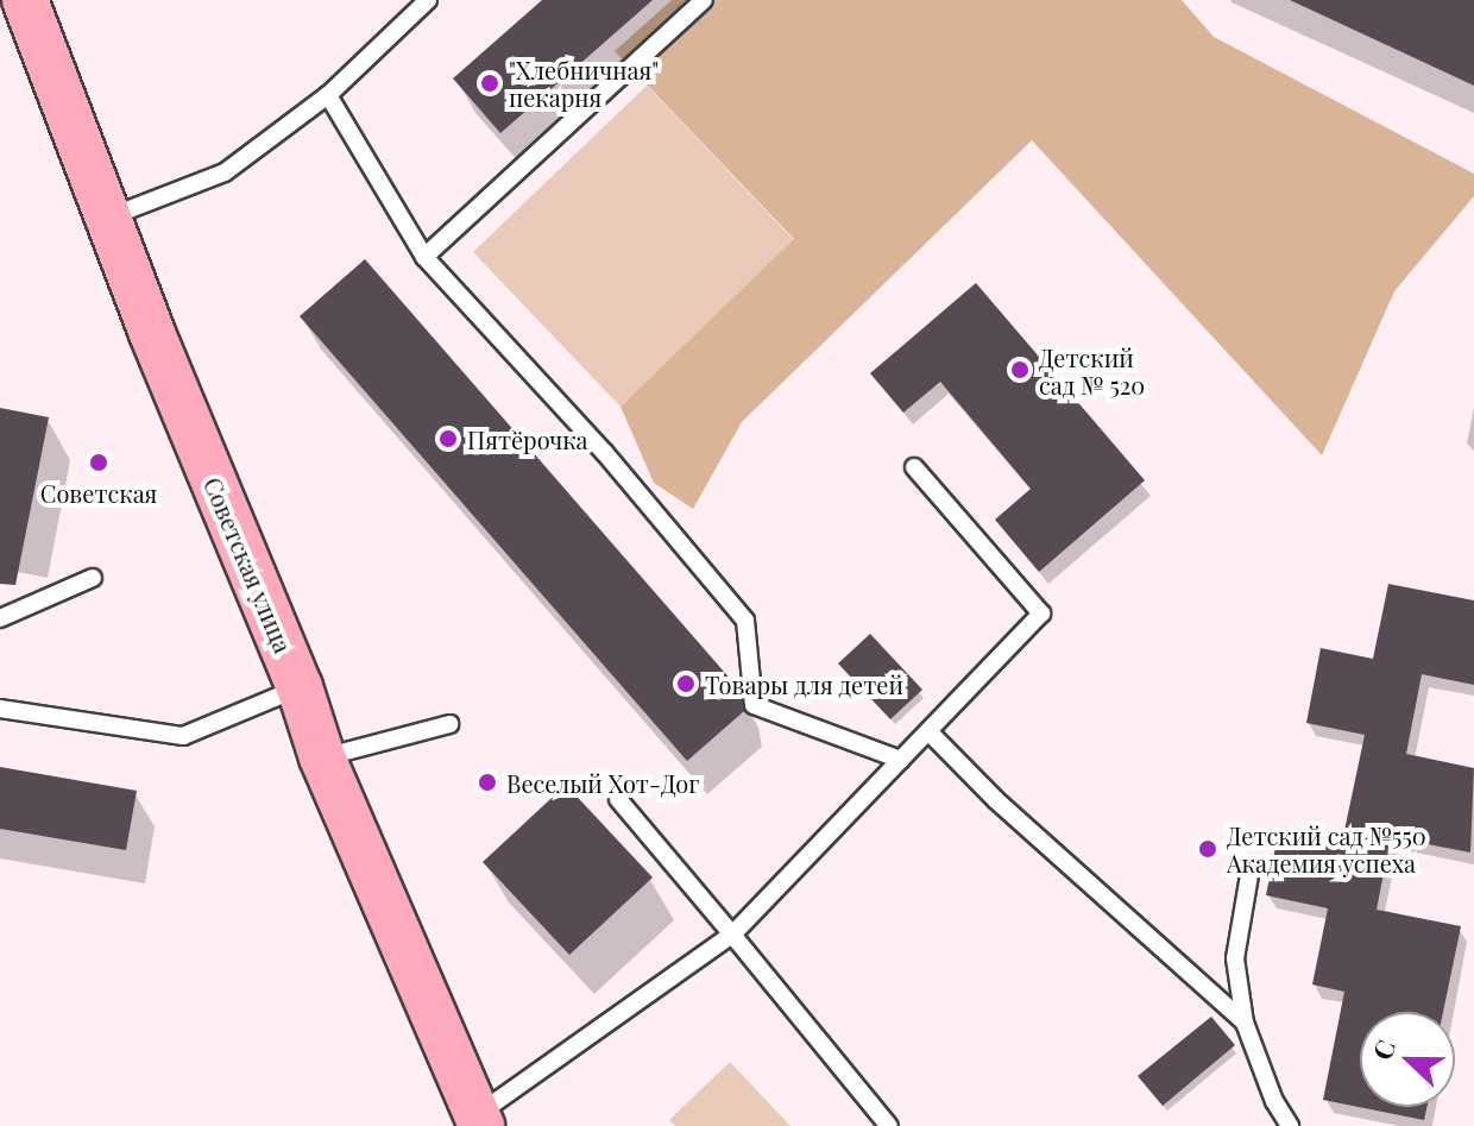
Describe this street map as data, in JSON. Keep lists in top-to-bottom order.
{
  "streets": {
    "main road": ["Советская улица"]
  },
  "places": [
    "\"Хлебничная\" пекарня",
    "Детский сад № 520",
    "Пятёрочка",
    "Советская",
    "Товары для детей",
    "Веселый Хот-Дог",
    "Детский сад №550 Академия успеха"
  ],
  "north": "left"
}
